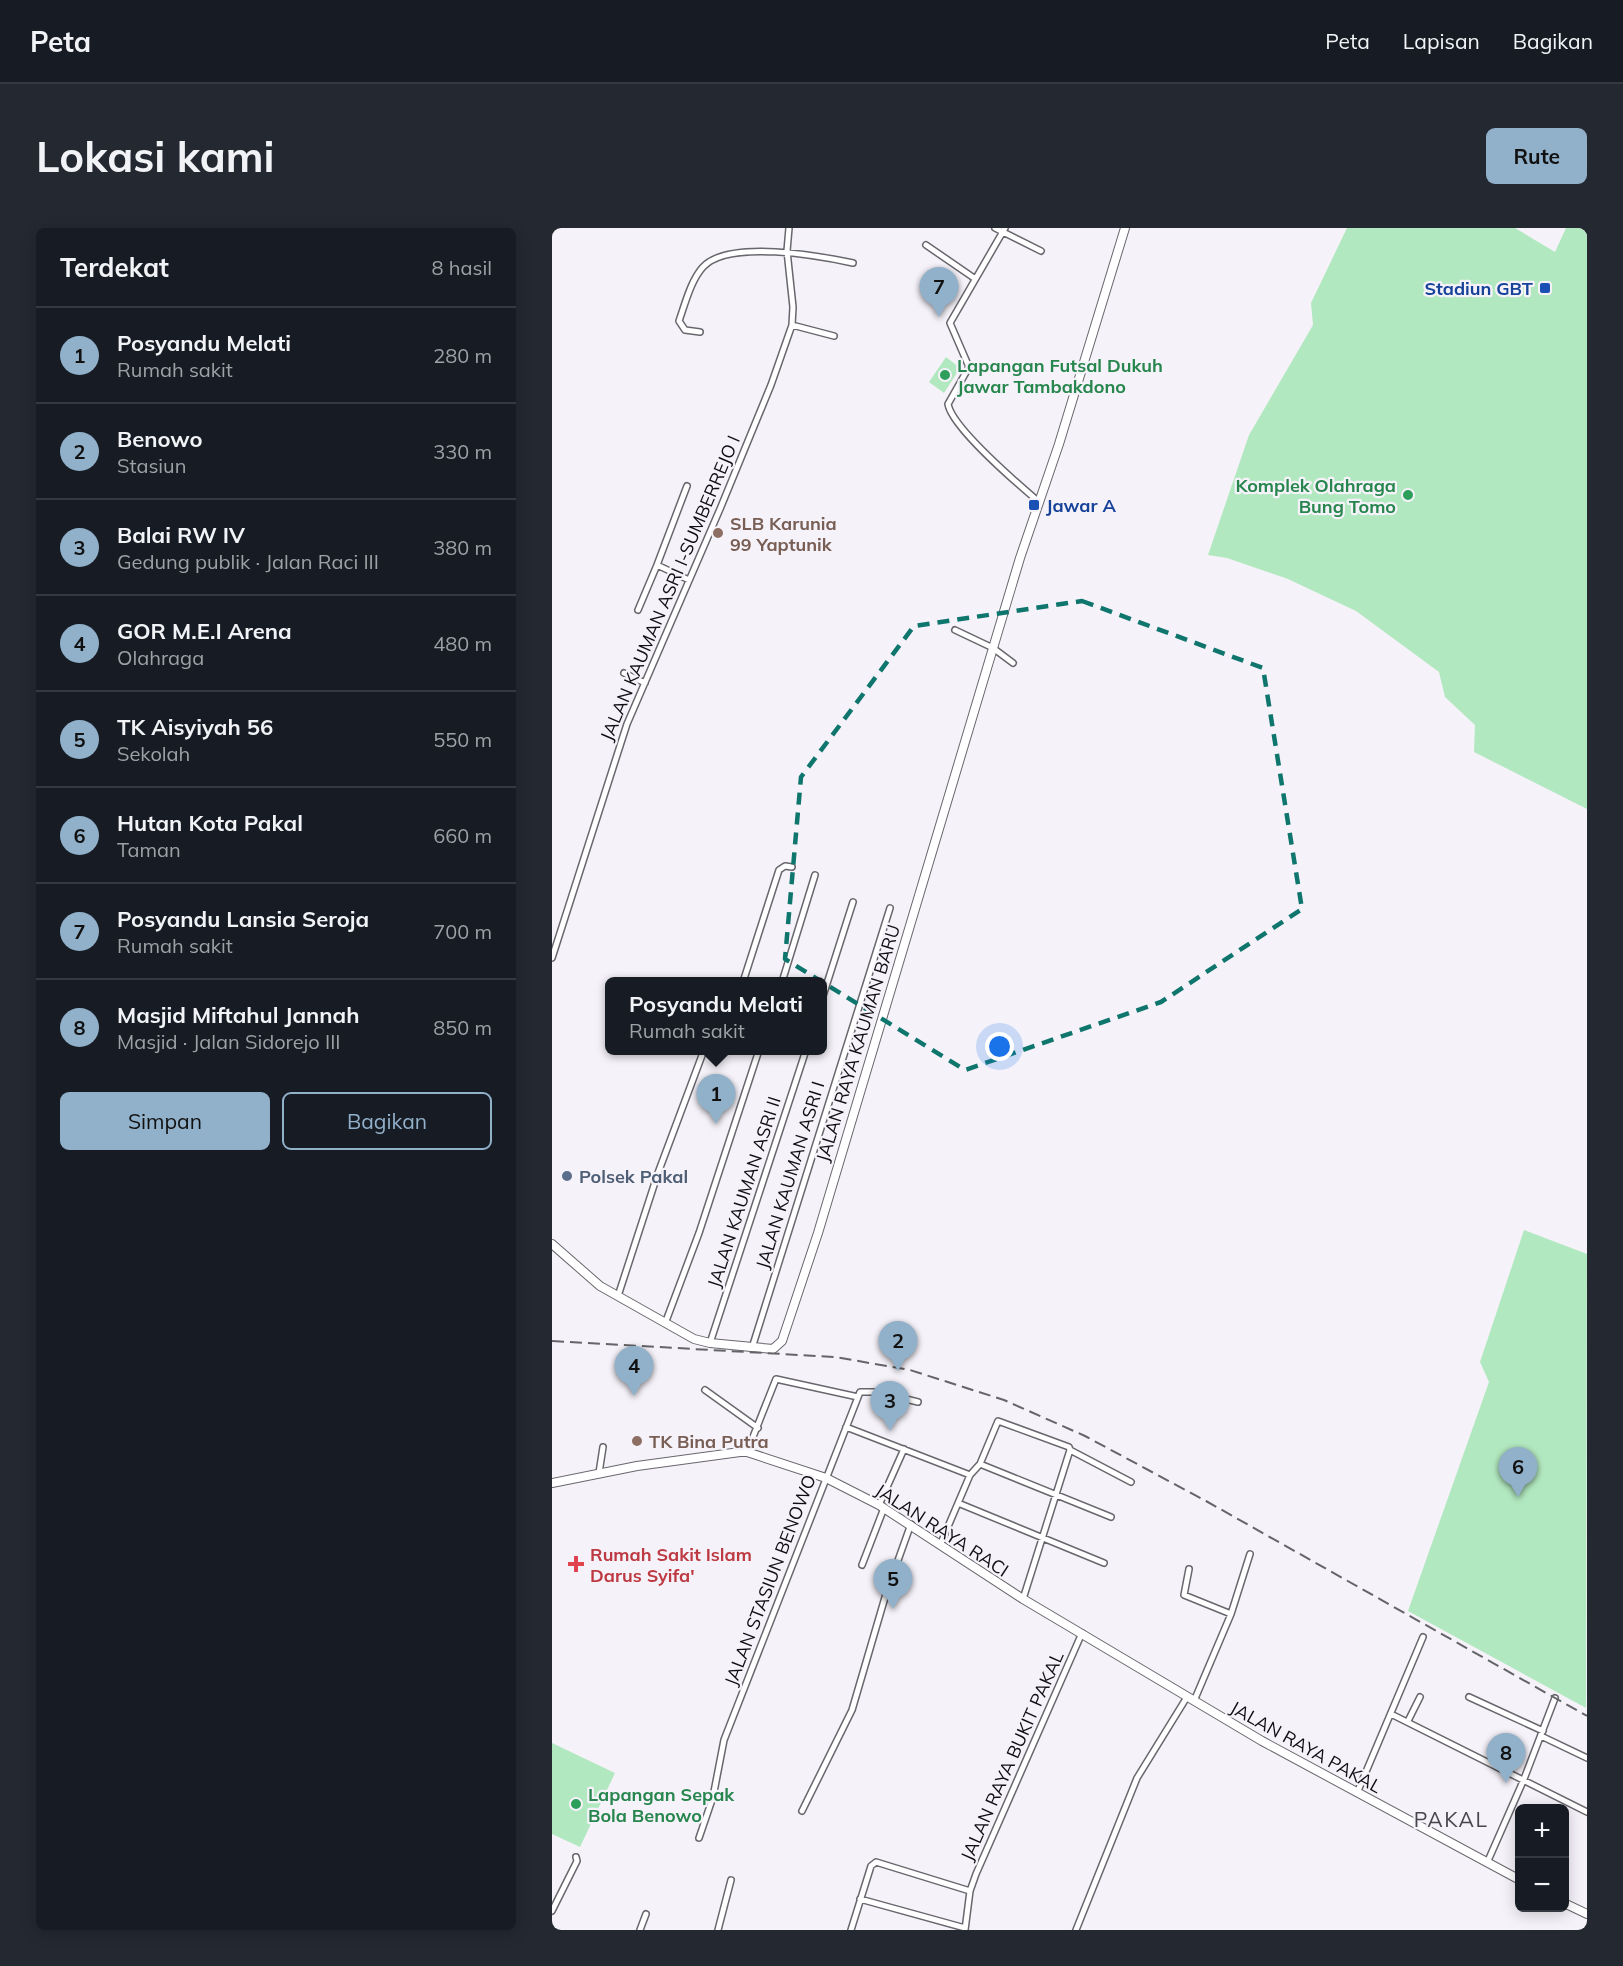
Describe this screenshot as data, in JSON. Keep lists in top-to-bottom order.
{
  "streets": {
    "street": [
      "JALAN KAUMAN ASRI I-SUMBERREJO I",
      "JALAN RAYA KAUMAN BARU",
      "JALAN KAUMAN ASRI I",
      "JALAN KAUMAN ASRI II",
      "JALAN RAYA RACI",
      "JALAN STASIUN BENOWO",
      "JALAN RAYA PAKAL",
      "JALAN RAYA BUKIT PAKAL"
    ]
  },
  "crossings": [
    ["JALAN RAYA KAUMAN BARU", "JALAN KAUMAN ASRI I"],
    ["JALAN RAYA KAUMAN BARU", "JALAN KAUMAN ASRI II"],
    ["JALAN RAYA RACI", "JALAN STASIUN BENOWO"],
    ["JALAN RAYA RACI", "JALAN RAYA PAKAL"],
    ["JALAN RAYA RACI", "JALAN RAYA BUKIT PAKAL"],
    ["JALAN RAYA PAKAL", "JALAN RAYA BUKIT PAKAL"]
  ],
  "districts": ["PAKAL"],
  "places": {
    "transit": ["Stadiun GBT", "Jawar A"],
    "other": [
      "Lapangan Futsal Dukuh Jawar Tambakdono",
      "Komplek Olahraga Bung Tomo",
      "SLB Karunia 99 Yaptunik",
      "Polsek Pakal",
      "TK Bina Putra",
      "Lapangan Sepak Bola Benowo"
    ],
    "health": ["Rumah Sakit Islam Darus Syifa'"]
  },
  "page": {
    "header": "Peta",
    "nav": ["Peta", "Lapisan", "Bagikan"],
    "buttons": [
      "Rute",
      ["Simpan", "Bagikan"]
    ],
    "title": "Lokasi kami",
    "heading": ["Terdekat", "8 hasil"],
    "pins": [
      "7",
      "1",
      "2",
      "4",
      "3",
      "6",
      "5",
      "8"
    ],
    "list": [
      {
        "mark": "1",
        "name": "Posyandu Melati",
        "note": "Rumah sakit",
        "value": "280 m"
      },
      {
        "mark": "2",
        "name": "Benowo",
        "note": "Stasiun",
        "value": "330 m"
      },
      {
        "mark": "3",
        "name": "Balai RW IV",
        "note": "Gedung publik · Jalan Raci III",
        "value": "380 m"
      },
      {
        "mark": "4",
        "name": "GOR M.E.I Arena",
        "note": "Olahraga",
        "value": "480 m"
      },
      {
        "mark": "5",
        "name": "TK Aisyiyah 56",
        "note": "Sekolah",
        "value": "550 m"
      },
      {
        "mark": "6",
        "name": "Hutan Kota Pakal",
        "note": "Taman",
        "value": "660 m"
      },
      {
        "mark": "7",
        "name": "Posyandu Lansia Seroja",
        "note": "Rumah sakit",
        "value": "700 m"
      },
      {
        "mark": "8",
        "name": "Masjid Miftahul Jannah",
        "note": "Masjid · Jalan Sidorejo III",
        "value": "850 m"
      }
    ],
    "popup": ["Posyandu Melati", "Rumah sakit"],
    "map_buttons": ["+", "−"]
  }
}
